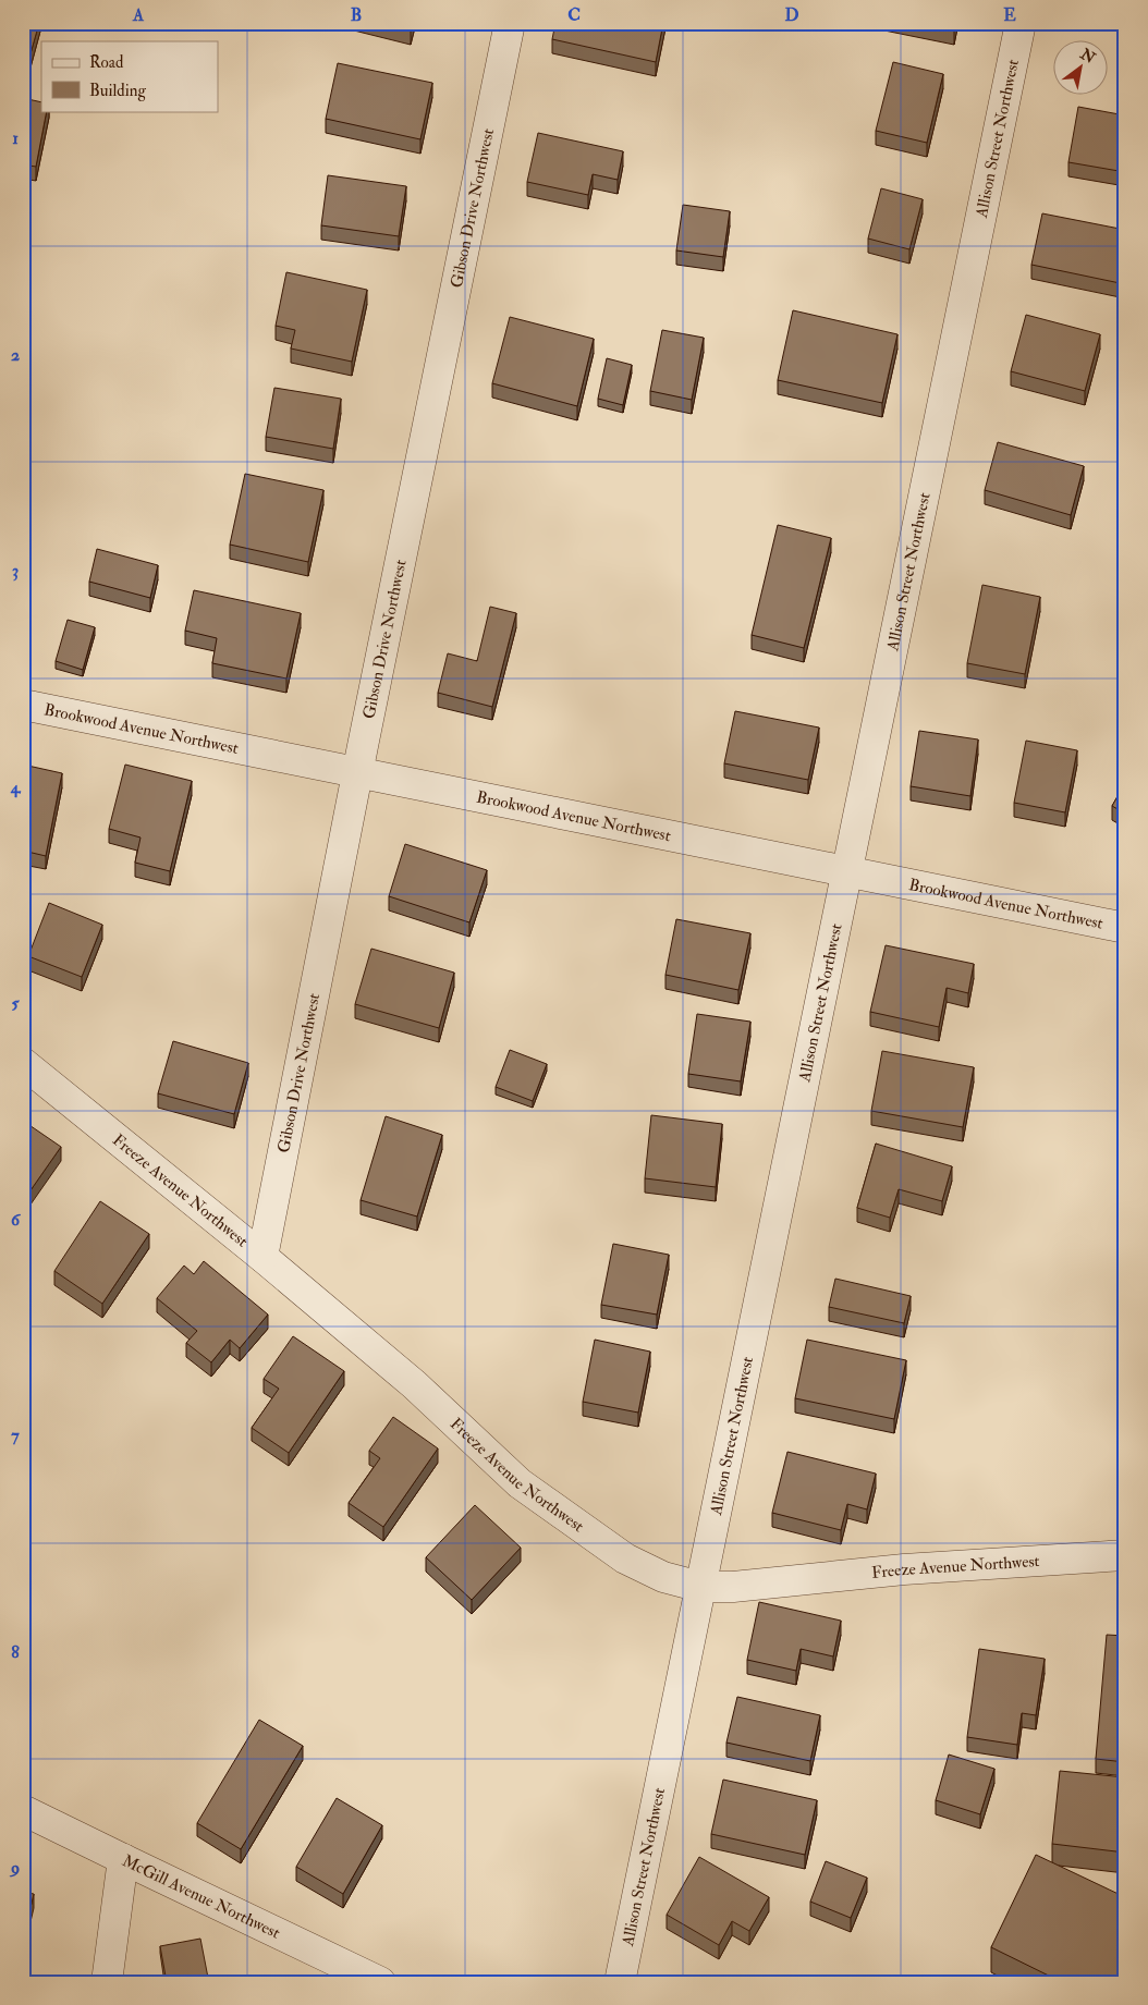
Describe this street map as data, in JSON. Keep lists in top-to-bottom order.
{
  "streets": {
    "street": [
      "Allison Street Northwest",
      "Gibson Drive Northwest",
      "Brookwood Avenue Northwest",
      "Freeze Avenue Northwest",
      "McGill Avenue Northwest"
    ]
  },
  "crossings": [
    ["Allison Street Northwest", "Brookwood Avenue Northwest"],
    ["Allison Street Northwest", "Freeze Avenue Northwest"],
    ["Gibson Drive Northwest", "Brookwood Avenue Northwest"],
    ["Gibson Drive Northwest", "Freeze Avenue Northwest"]
  ],
  "legend": ["Road", "Building"],
  "north": "top right",
  "grid": {
    "columns": [
      "A",
      "B",
      "C",
      "D",
      "E"
    ],
    "rows": [
      "1",
      "2",
      "3",
      "4",
      "5",
      "6",
      "7",
      "8",
      "9"
    ]
  }
}
